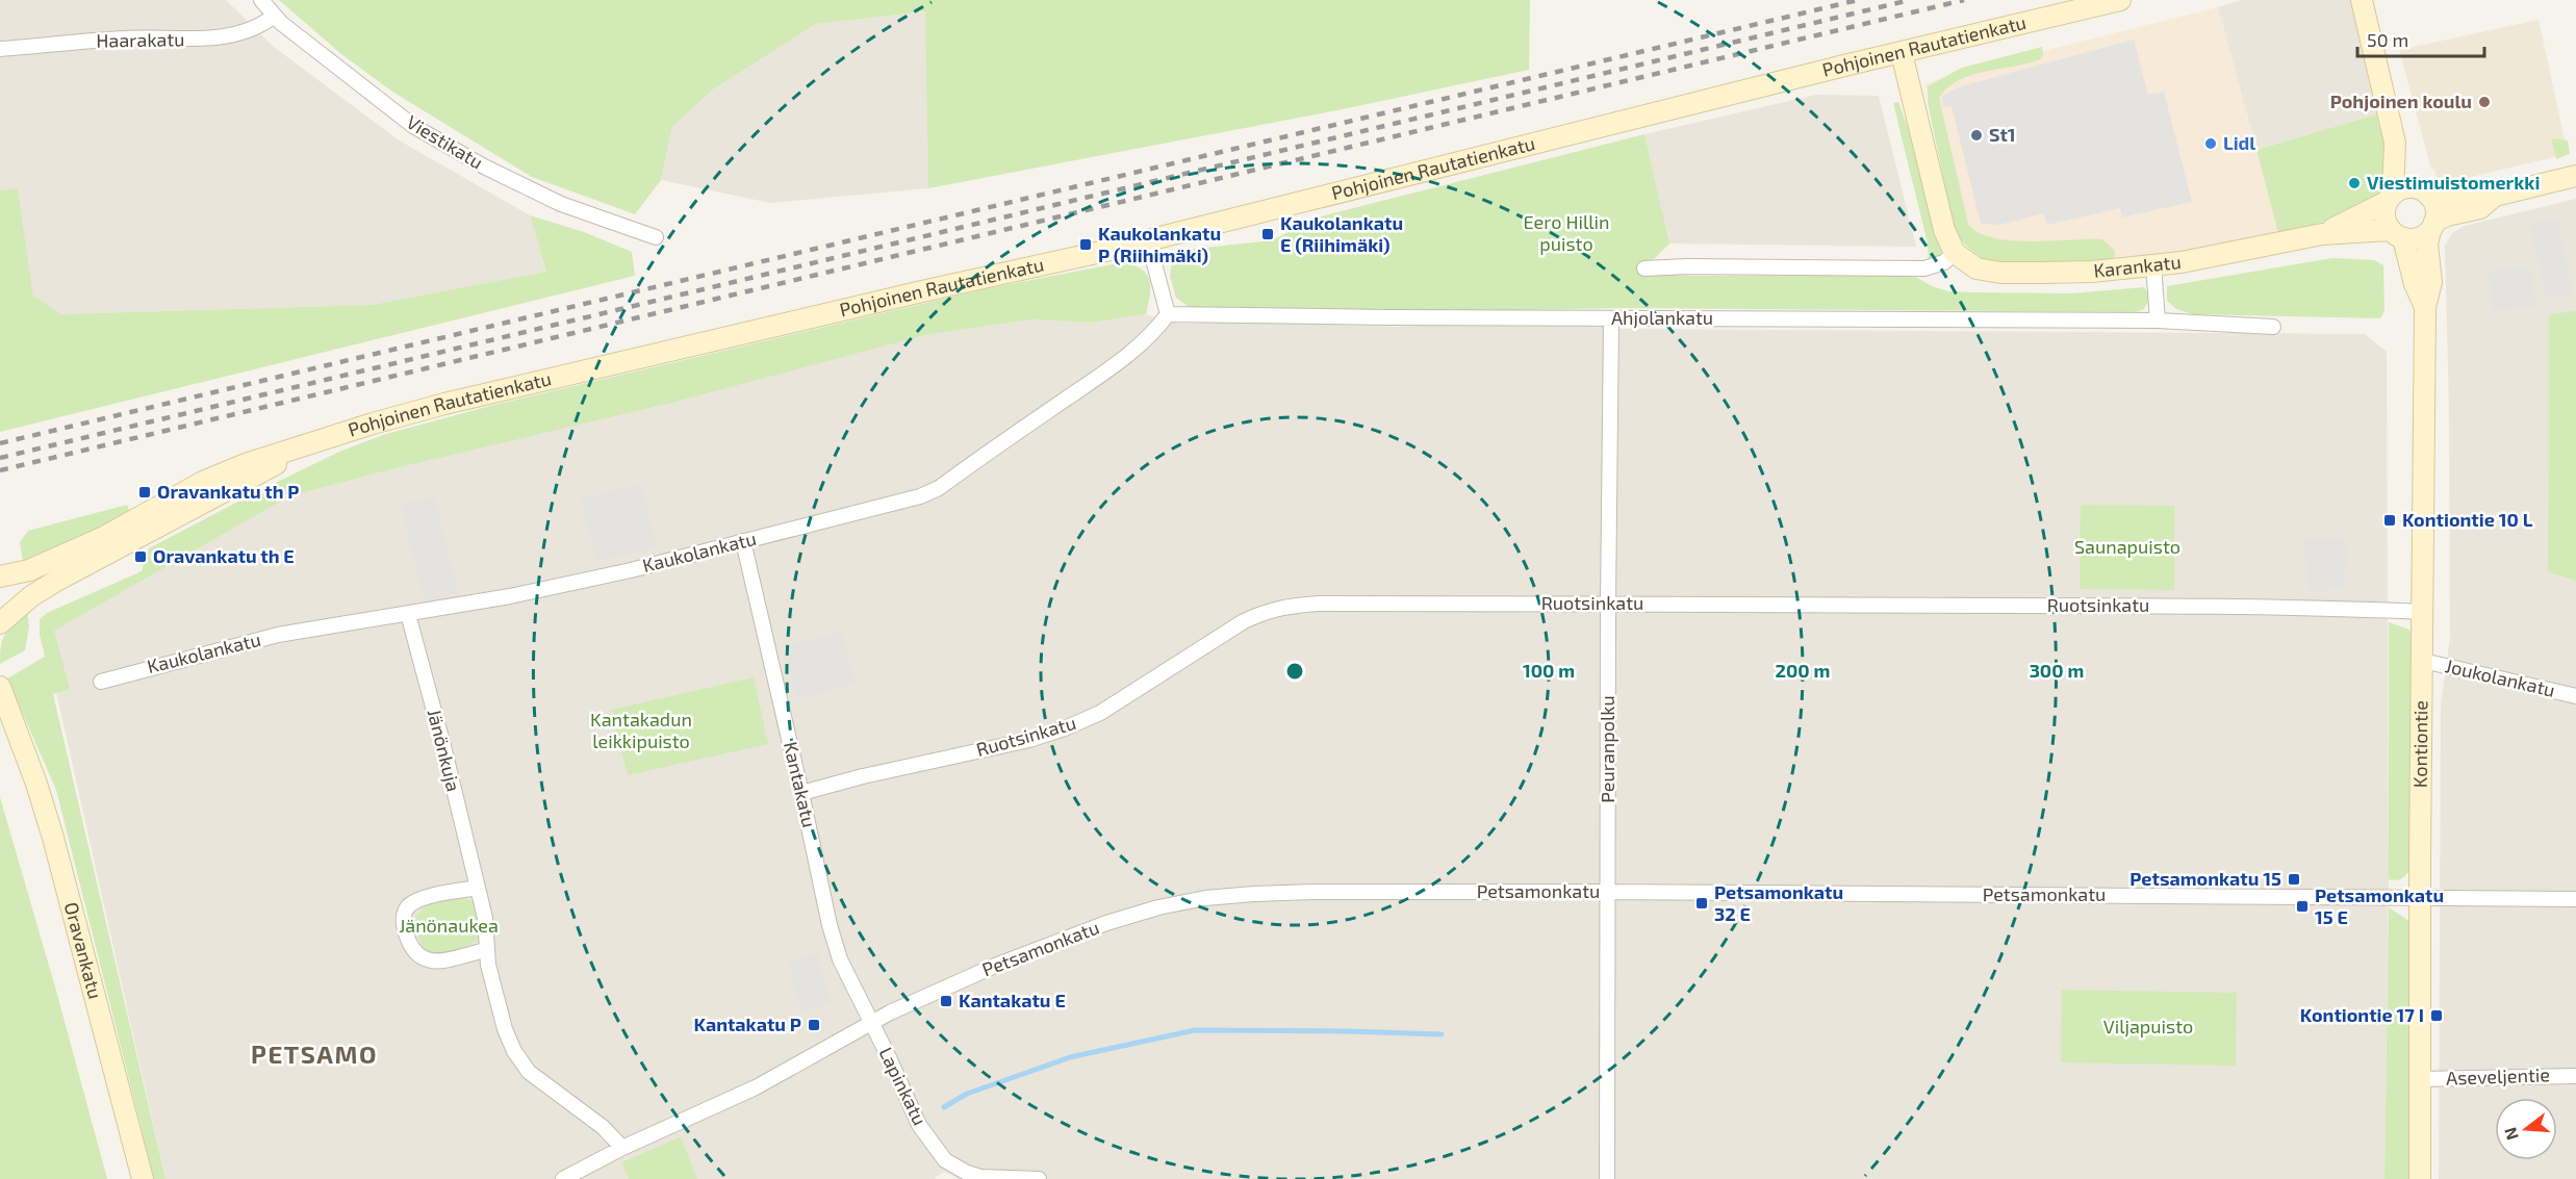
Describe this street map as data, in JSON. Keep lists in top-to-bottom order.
{
  "streets": {
    "street": [
      "Haarakatu",
      "Pohjoinen Rautatienkatu",
      "Viestikatu",
      "Karankatu",
      "Ahjolankatu",
      "Kaukolankatu",
      "Ruotsinkatu",
      "Joukolankatu",
      "Kontiontie",
      "Peuranpolku",
      "Jänönkuja",
      "Kantakatu",
      "Petsamonkatu",
      "Oravankatu",
      "Aseveljentie",
      "Lapinkatu"
    ]
  },
  "crossings": [
    ["Haarakatu", "Viestikatu"],
    ["Karankatu", "Kontiontie"],
    ["Ahjolankatu", "Kaukolankatu"],
    ["Ahjolankatu", "Peuranpolku"],
    ["Kaukolankatu", "Jänönkuja"],
    ["Kaukolankatu", "Kantakatu"],
    ["Ruotsinkatu", "Kontiontie"],
    ["Ruotsinkatu", "Peuranpolku"],
    ["Ruotsinkatu", "Kantakatu"],
    ["Joukolankatu", "Kontiontie"],
    ["Kontiontie", "Petsamonkatu"],
    ["Kontiontie", "Aseveljentie"],
    ["Peuranpolku", "Petsamonkatu"],
    ["Jänönkuja", "Petsamonkatu"],
    ["Kantakatu", "Petsamonkatu"],
    ["Kantakatu", "Lapinkatu"],
    ["Petsamonkatu", "Lapinkatu"]
  ],
  "districts": ["PETSAMO"],
  "parks": [
    "Eero Hillin puisto",
    "Saunapuisto",
    "Kantakadun leikkipuisto",
    "Jänönaukea",
    "Viljapuisto"
  ],
  "places": {
    "other": [
      "Pohjoinen koulu",
      "St1",
      "Lidl",
      "Viestimuistomerkki"
    ],
    "transit": [
      "Kaukolankatu E (Riihimäki)",
      "Kaukolankatu P (Riihimäki)",
      "Oravankatu th P",
      "Kontiontie 10 L",
      "Oravankatu th E",
      "Petsamonkatu 15",
      "Petsamonkatu 32 E",
      "Petsamonkatu 15 E",
      "Kantakatu E",
      "Kontiontie 17 I",
      "Kantakatu P"
    ]
  },
  "scale_bar": "50 m",
  "north": "left",
  "rings": ["100 m", "200 m", "300 m"]
}
